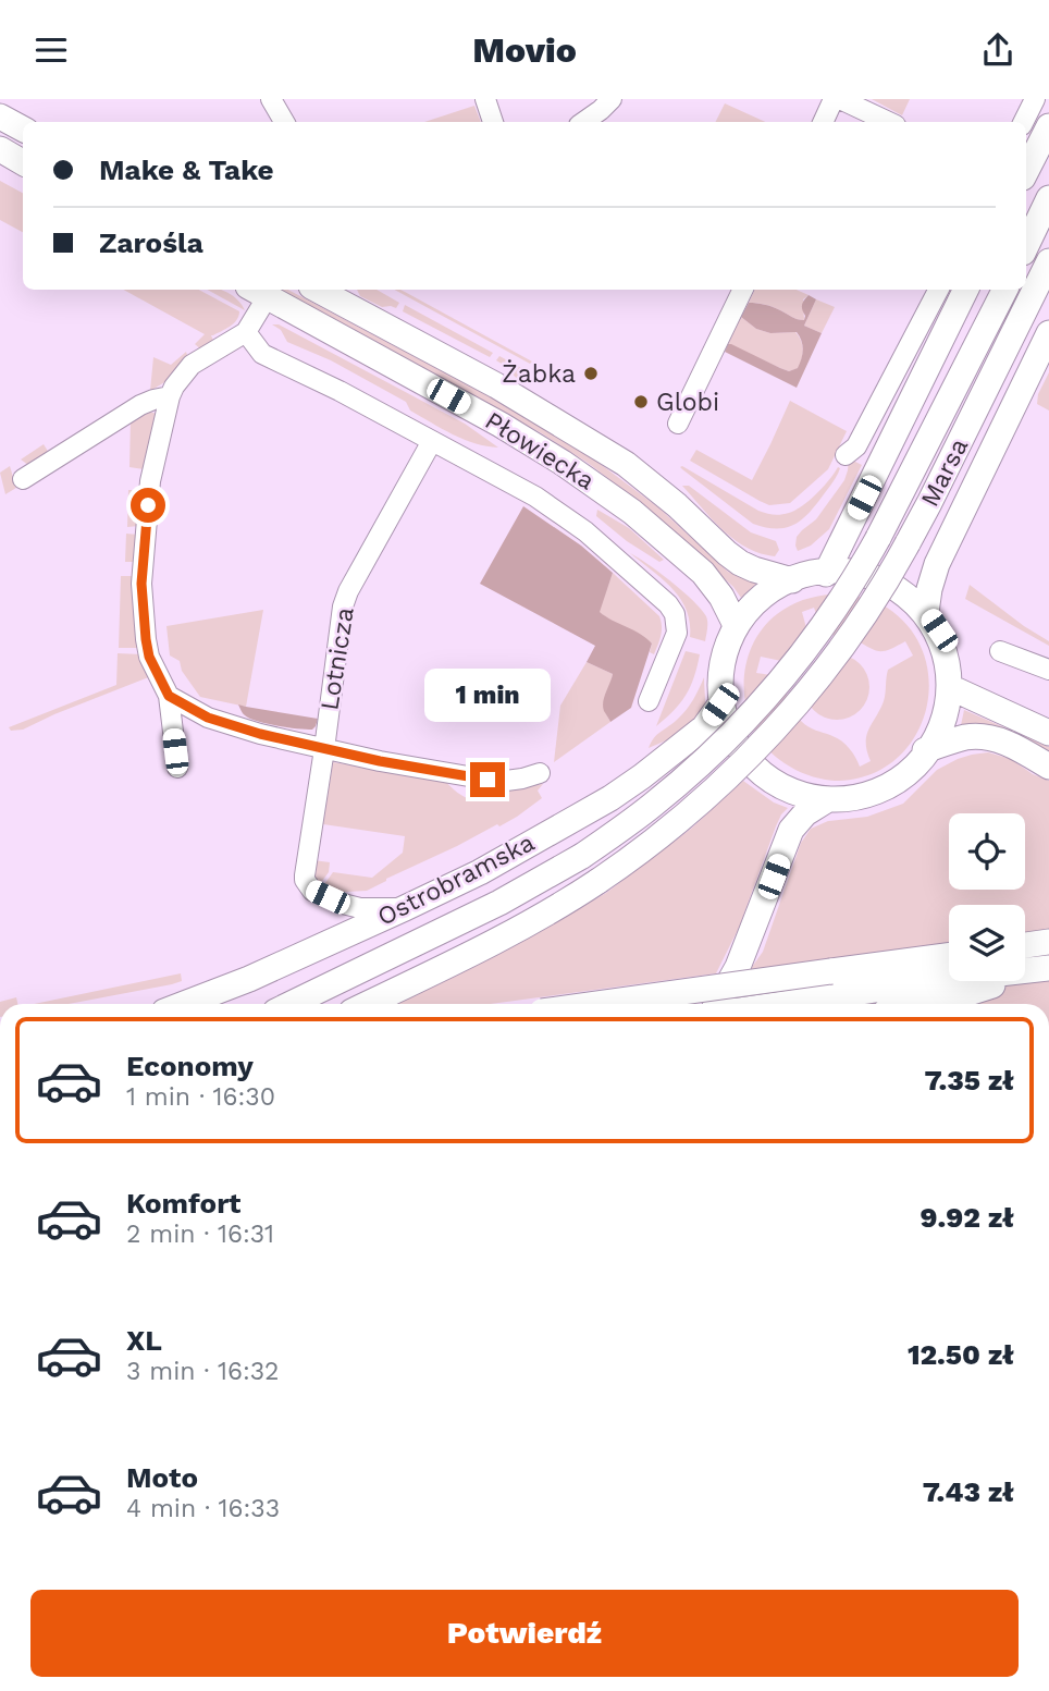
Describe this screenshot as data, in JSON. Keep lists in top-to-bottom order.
{
  "streets": {
    "main road": ["Płowiecka", "Marsa", "Ostrobramska"],
    "street": ["Lotnicza"]
  },
  "crossings": [
    ["Płowiecka", "Marsa"],
    ["Płowiecka", "Ostrobramska"],
    ["Marsa", "Ostrobramska"],
    ["Lotnicza", "Ostrobramska"]
  ],
  "places": ["Żabka", "Globi"],
  "page": {
    "header": "Movio",
    "banner": ["Make & Take", "Zarośla"],
    "bubble": "1 min",
    "list": [
      {
        "name": "Economy",
        "note": "1 min · 16:30",
        "value": "7.35 zł"
      },
      {
        "name": "Komfort",
        "note": "2 min · 16:31",
        "value": "9.92 zł"
      },
      {
        "name": "XL",
        "note": "3 min · 16:32",
        "value": "12.50 zł"
      },
      {
        "name": "Moto",
        "note": "4 min · 16:33",
        "value": "7.43 zł"
      }
    ],
    "buttons": "Potwierdź"
  }
}
